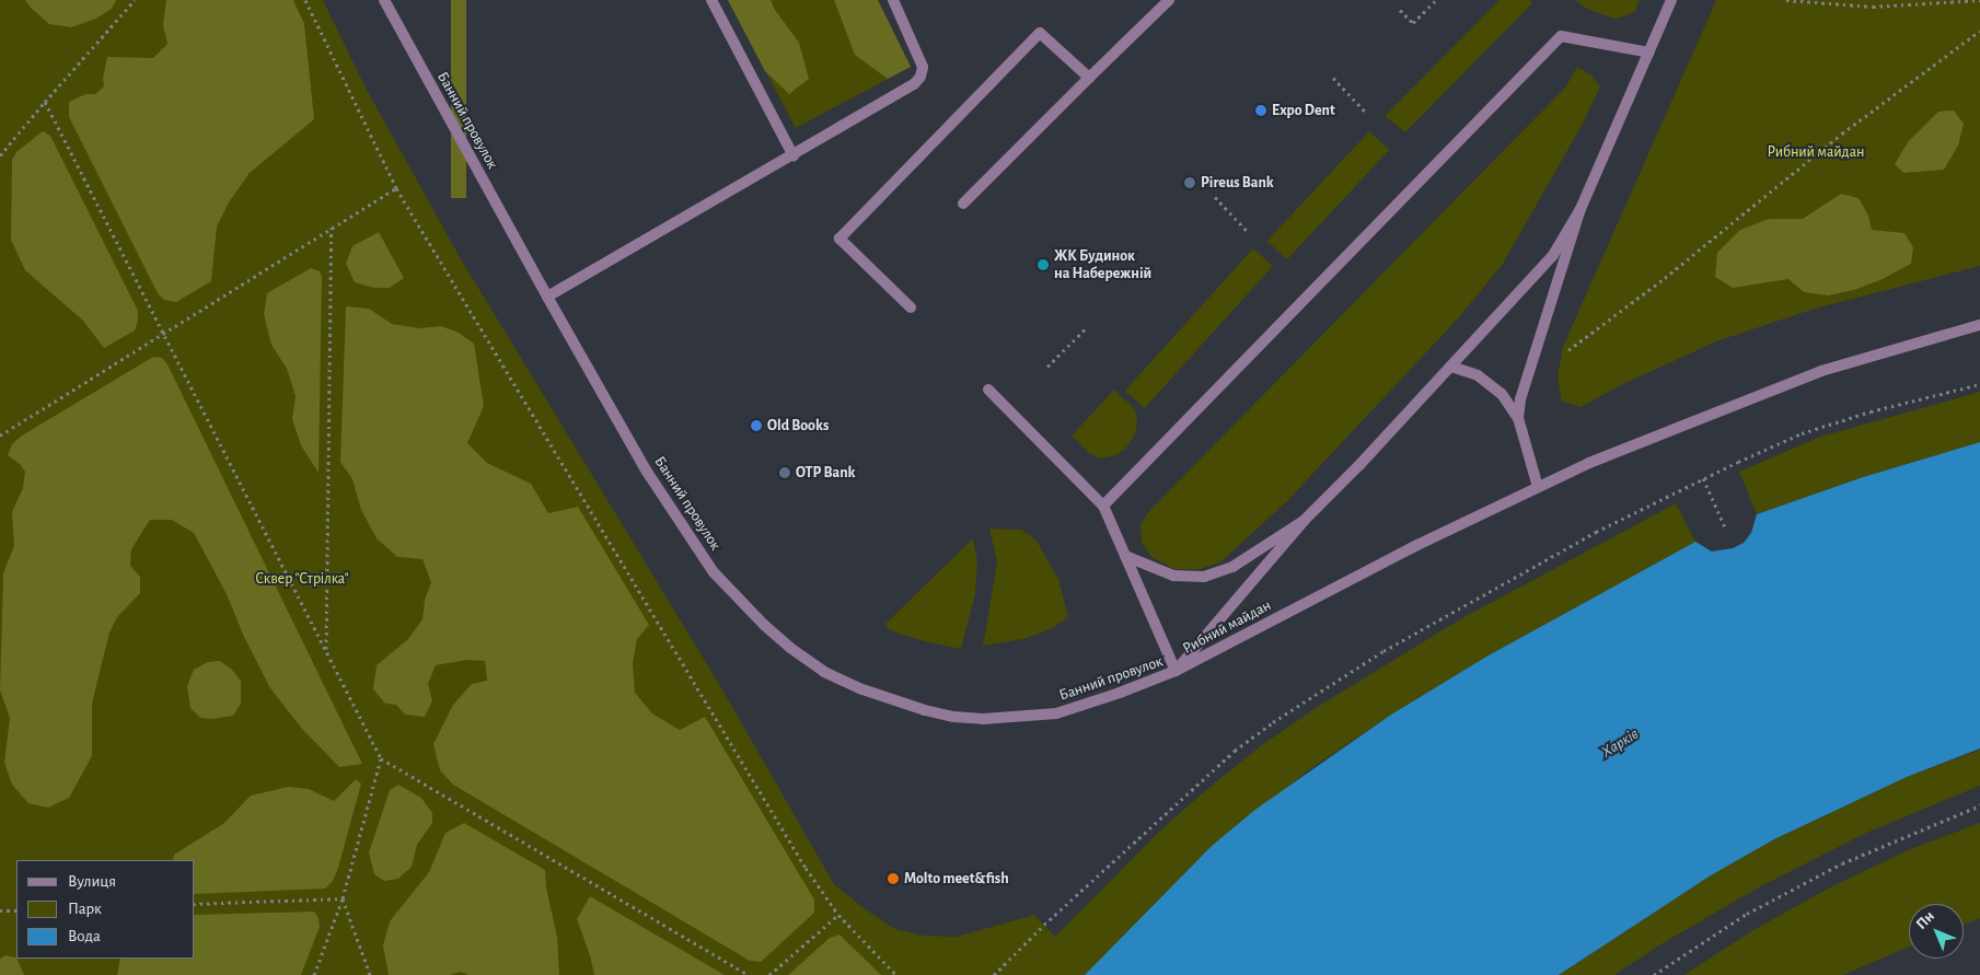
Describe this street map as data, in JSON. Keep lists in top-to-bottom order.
{
  "streets": {
    "street": ["Банний провулок", "Рибний майдан"]
  },
  "crossings": [
    ["Банний провулок", "Рибний майдан"]
  ],
  "water": ["Харків"],
  "parks": ["Рибний майдан", "Сквер \"Стрілка\""],
  "places": [
    "Expo Dent",
    "Pireus Bank",
    "ЖК Будинок на Набережній",
    "Old Books",
    "OTP Bank",
    "Molto meet&fish"
  ],
  "legend": ["Вулиця", "Парк", "Вода"],
  "north": "top left"
}
